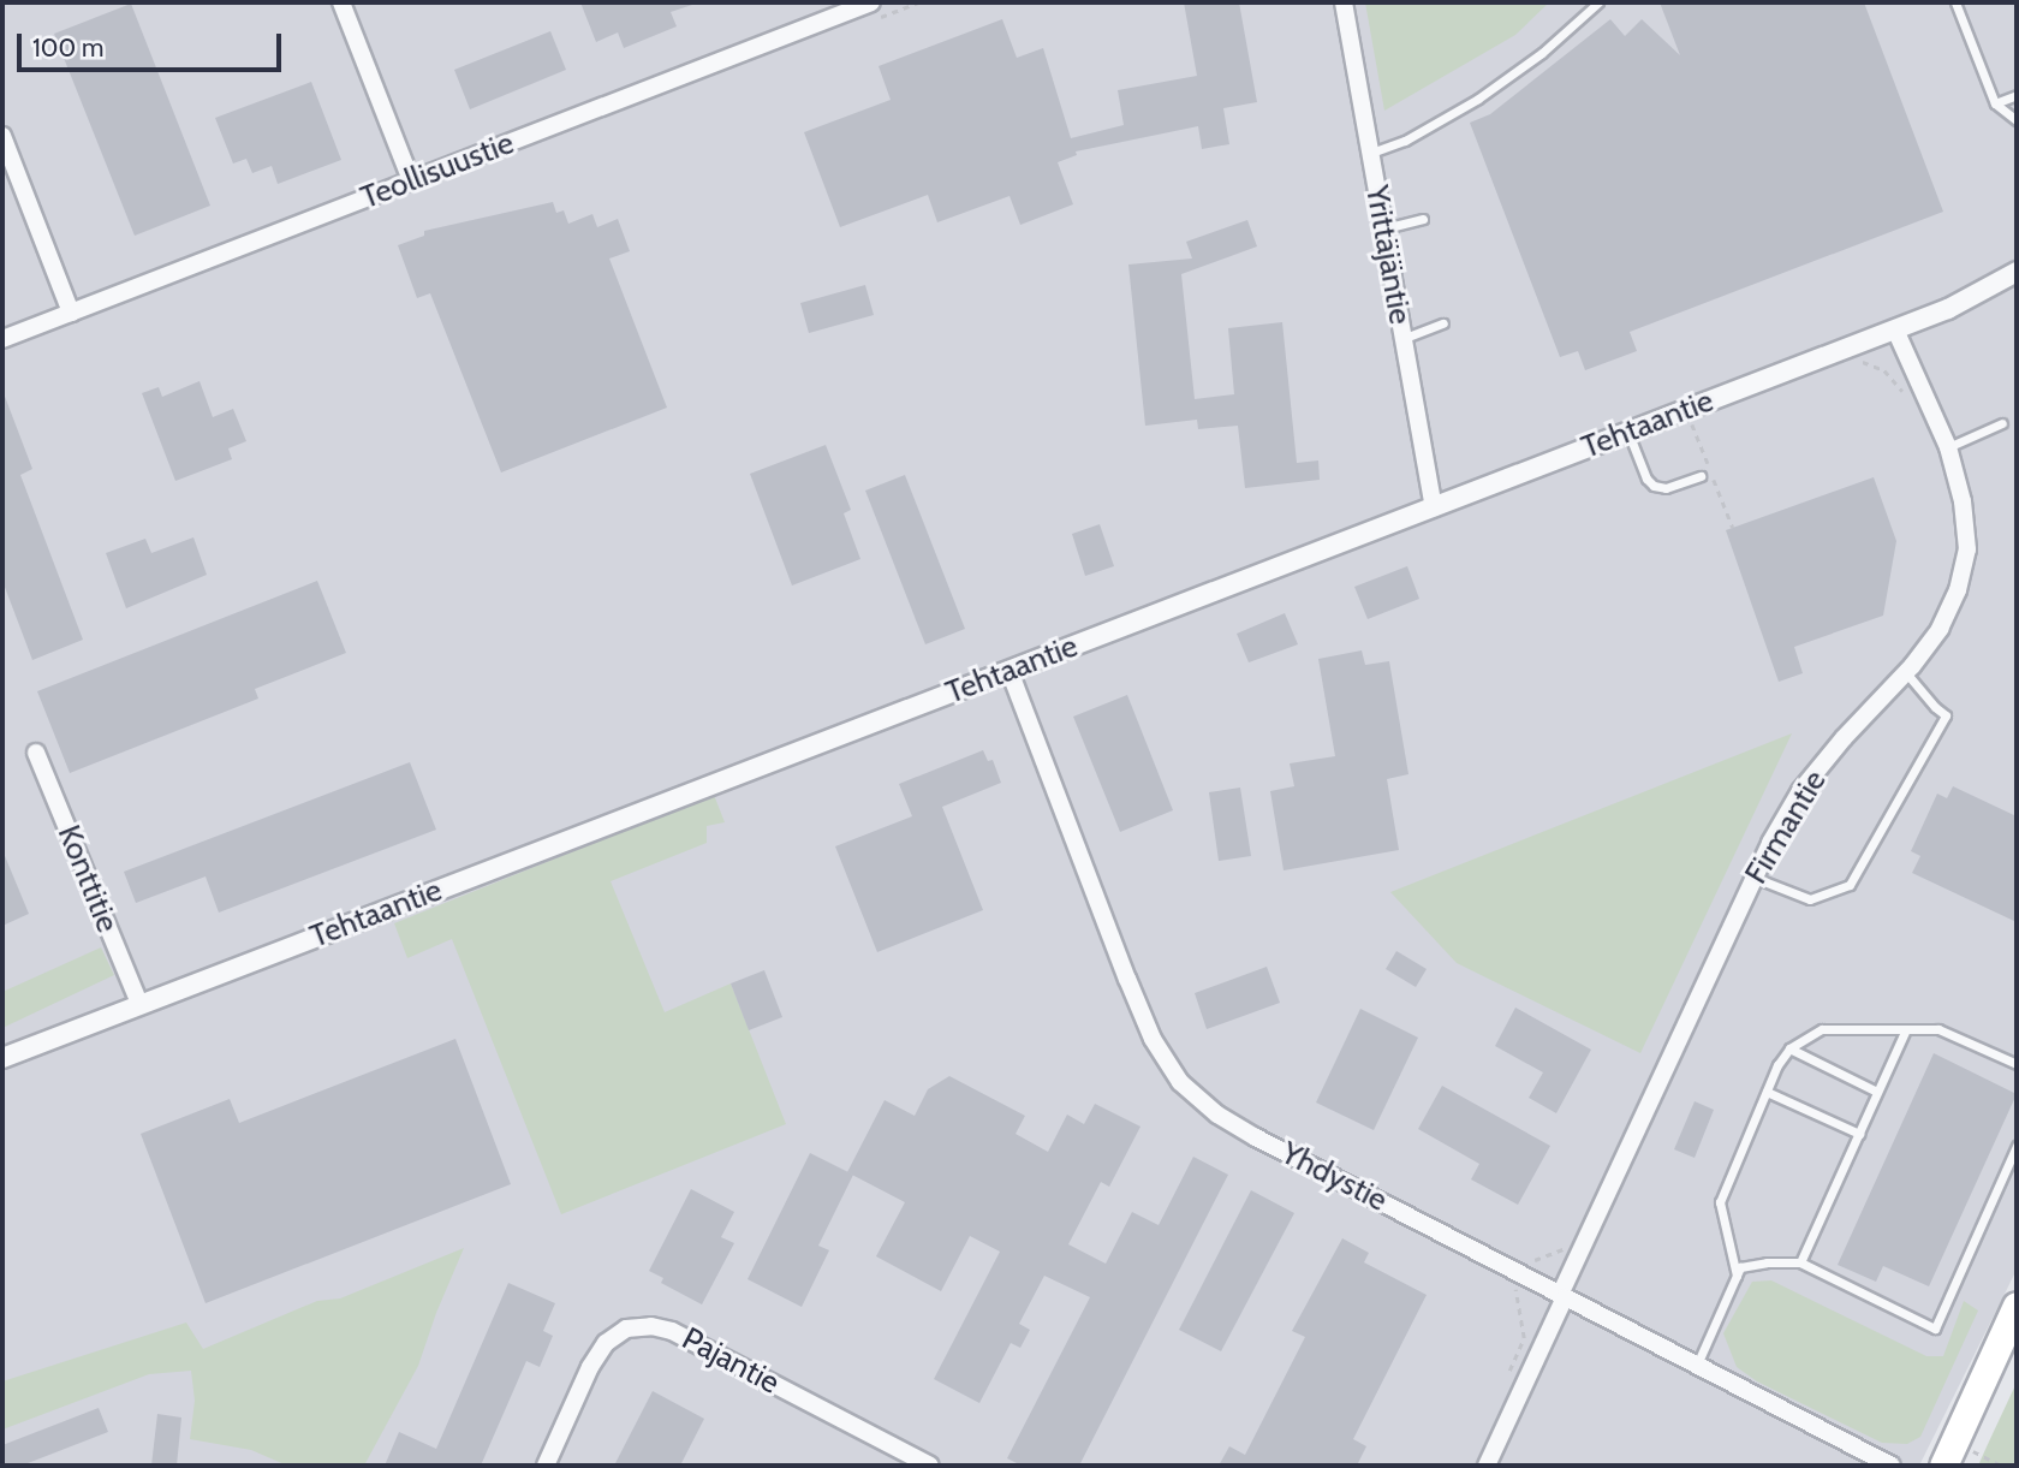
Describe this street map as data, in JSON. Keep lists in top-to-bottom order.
{
  "streets": {
    "street": [
      "Teollisuustie",
      "Yrittäjäntie",
      "Tehtaantie",
      "Firmantie",
      "Konttitie",
      "Yhdystie",
      "Pajantie"
    ]
  },
  "crossings": [
    ["Yrittäjäntie", "Tehtaantie"],
    ["Tehtaantie", "Firmantie"],
    ["Tehtaantie", "Konttitie"],
    ["Tehtaantie", "Yhdystie"],
    ["Firmantie", "Yhdystie"]
  ],
  "scale_bar": "100 m"
}
